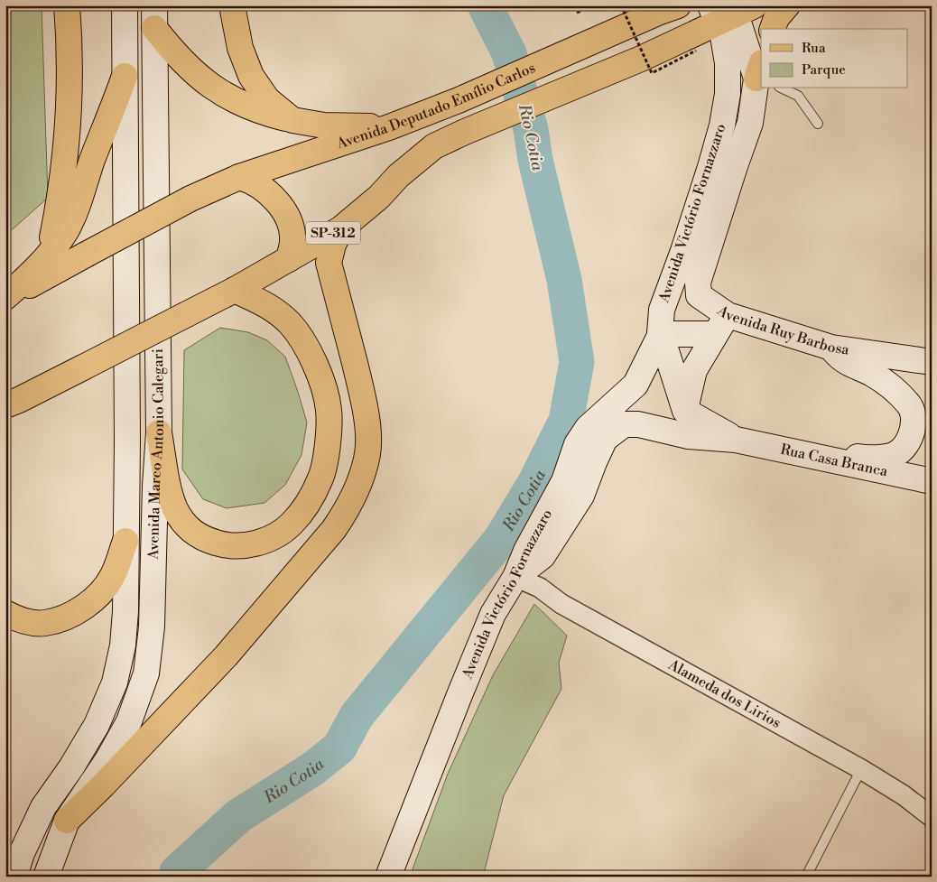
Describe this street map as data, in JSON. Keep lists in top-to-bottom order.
{
  "streets": {
    "main road": [
      "Avenida Deputado Emílio Carlos",
      "Avenida Victório Fornazzaro",
      "SP-312",
      "Avenida Ruy Barbosa",
      "Avenida Marco Antonio Calegari",
      "Rua Casa Branca"
    ],
    "street": ["Alameda dos Lirios"]
  },
  "crossings": [
    ["Avenida Victório Fornazzaro", "SP-312"],
    ["Avenida Victório Fornazzaro", "Avenida Ruy Barbosa"],
    ["Avenida Victório Fornazzaro", "Alameda dos Lirios"]
  ],
  "water": ["Rio Cotia"],
  "legend": ["Rua", "Parque"]
}
